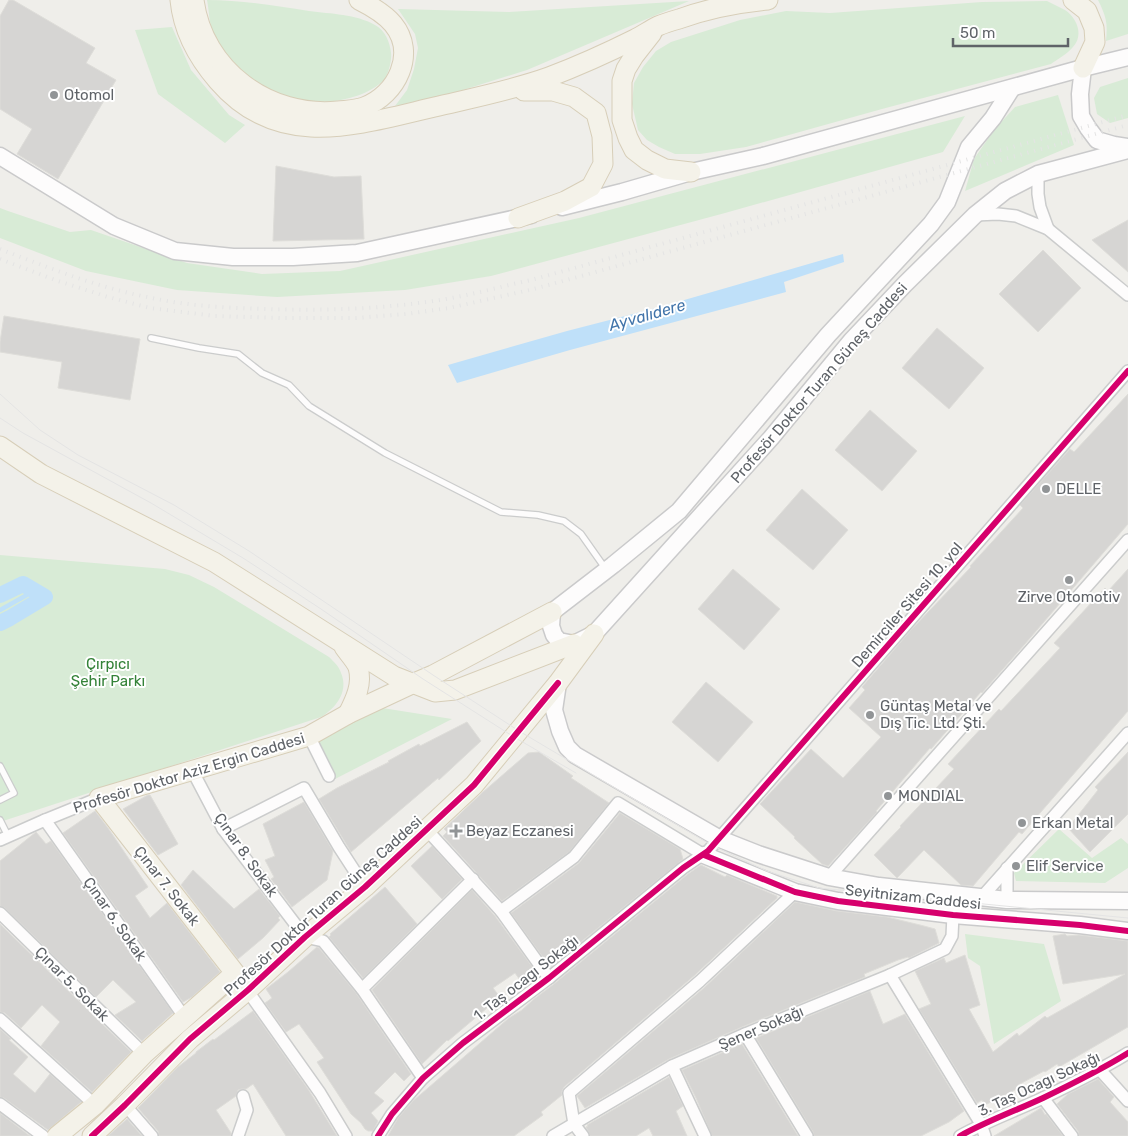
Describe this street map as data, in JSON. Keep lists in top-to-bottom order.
{
  "streets": {
    "main road": [
      "Profesör Doktor Turan Güneş Caddesi",
      "Profesör Doktor Aziz Ergin Caddesi",
      "Çınar 7. Sokak",
      "Seyitnizam Caddesi"
    ],
    "street": [
      "Demirciler Sitesi 10. yol",
      "Çınar 8. Sokak",
      "Çınar 6. Sokak",
      "1. Taş ocagı Sokağı",
      "Çınar 5. Sokak",
      "Şener Sokağı",
      "3. Taş Ocagı Sokağı"
    ]
  },
  "crossings": [
    ["Profesör Doktor Turan Güneş Caddesi", "Çınar 8. Sokak"],
    ["Profesör Doktor Turan Güneş Caddesi", "Çınar 7. Sokak"],
    ["Profesör Doktor Turan Güneş Caddesi", "Seyitnizam Caddesi"],
    ["Profesör Doktor Turan Güneş Caddesi", "Çınar 6. Sokak"],
    ["Profesör Doktor Turan Güneş Caddesi", "Çınar 5. Sokak"],
    ["Demirciler Sitesi 10. yol", "Seyitnizam Caddesi"],
    ["Demirciler Sitesi 10. yol", "1. Taş ocagı Sokağı"],
    ["Profesör Doktor Aziz Ergin Caddesi", "Çınar 8. Sokak"],
    ["Profesör Doktor Aziz Ergin Caddesi", "Çınar 7. Sokak"],
    ["Profesör Doktor Aziz Ergin Caddesi", "Çınar 6. Sokak"],
    ["Seyitnizam Caddesi", "1. Taş ocagı Sokağı"],
    ["Seyitnizam Caddesi", "Şener Sokağı"]
  ],
  "water": ["Ayvalıdere"],
  "parks": ["Çırpıcı Şehir Parkı"],
  "places": {
    "other": [
      "Otomol",
      "DELLE",
      "Zirve Otomotiv",
      "Güntaş Metal ve Dış Tic. Ltd. Şti.",
      "MONDIAL",
      "Erkan Metal",
      "Elif Service"
    ],
    "health": ["Beyaz Eczanesi"]
  },
  "scale_bar": "50 m"
}
